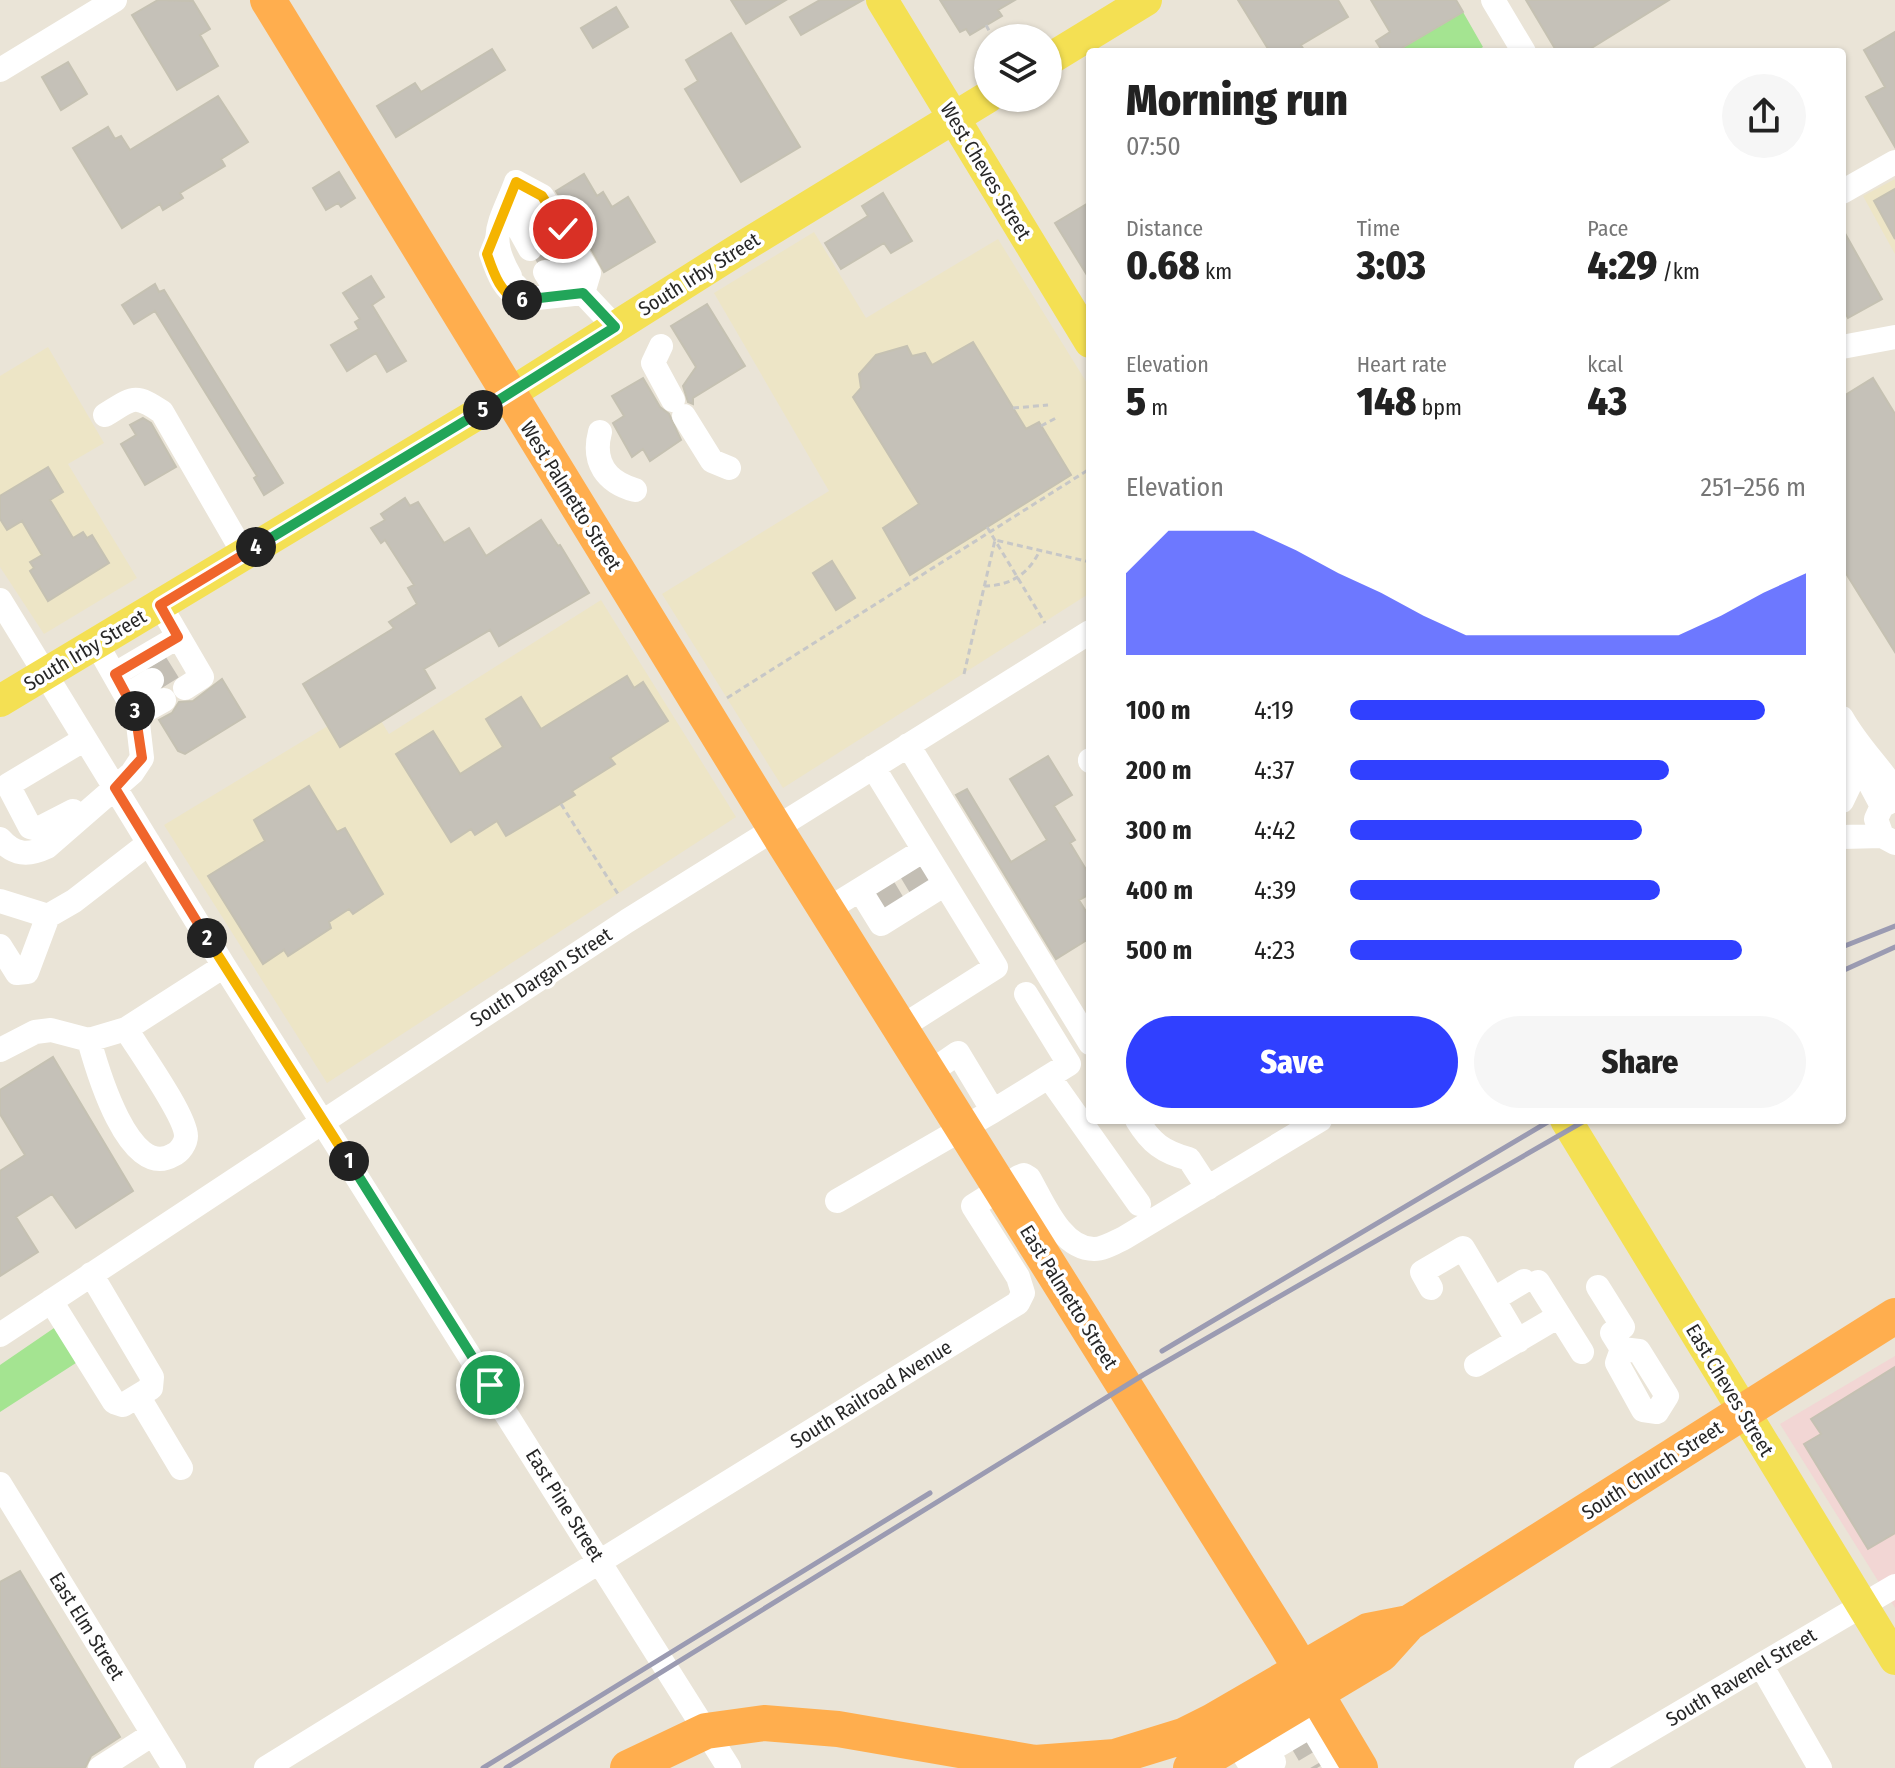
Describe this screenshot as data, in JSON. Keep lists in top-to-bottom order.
{
  "streets": {
    "highway": ["West Palmetto Street", "East Palmetto Street", "South Church Street"],
    "main road": ["West Cheves Street", "South Irby Street", "East Cheves Street"],
    "street": [
      "South Dargan Street",
      "South Railroad Avenue",
      "East Pine Street",
      "East Elm Street",
      "South Ravenel Street"
    ]
  },
  "crossings": [
    ["West Cheves Street", "South Irby Street"],
    ["South Irby Street", "West Palmetto Street"],
    ["South Irby Street", "East Pine Street"],
    ["West Palmetto Street", "South Dargan Street"],
    ["West Palmetto Street", "East Palmetto Street"],
    ["South Dargan Street", "East Palmetto Street"],
    ["South Dargan Street", "East Pine Street"],
    ["East Palmetto Street", "South Railroad Avenue"],
    ["East Palmetto Street", "South Church Street"],
    ["East Cheves Street", "South Church Street"],
    ["East Cheves Street", "South Ravenel Street"],
    ["South Railroad Avenue", "East Pine Street"]
  ],
  "page": {
    "heading": ["Morning run", "07:50"],
    "stats": [
      ["Distance", "0.68 km"],
      ["Time", "3:03"],
      ["Pace", "4:29 /km"],
      ["Elevation", "5 m"],
      ["Heart rate", "148 bpm"],
      ["kcal", "43"]
    ],
    "pins": [
      "6",
      "5",
      "4",
      "3",
      "2",
      "1"
    ],
    "chart": ["Elevation", "251–256 m"],
    "list": [
      {
        "name": "100 m",
        "note": "4:19"
      },
      {
        "name": "200 m",
        "note": "4:37"
      },
      {
        "name": "300 m",
        "note": "4:42"
      },
      {
        "name": "400 m",
        "note": "4:39"
      },
      {
        "name": "500 m",
        "note": "4:23"
      }
    ],
    "buttons": ["Save", "Share"]
  }
}
